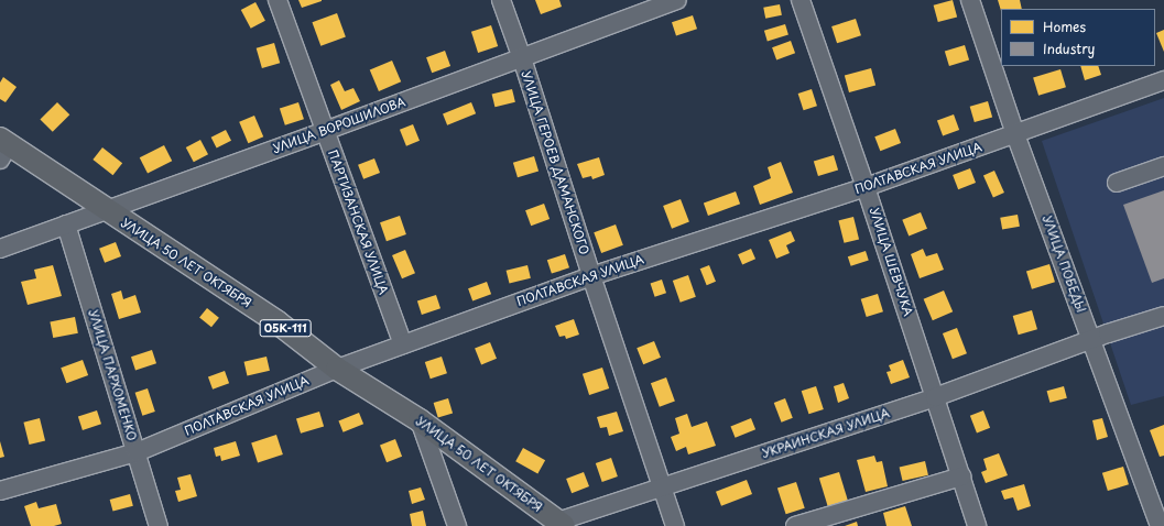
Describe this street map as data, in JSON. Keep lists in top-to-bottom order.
{
  "streets": {
    "main road": ["УЛИЦА 50 ЛЕТ ОКТЯБРЯ", "05К-111"],
    "street": [
      "УЛИЦА ВОРОШИЛОВА",
      "УЛИЦА ГЕРОЕВ ДАМАНСКОГО",
      "ПОЛТАВСКАЯ УЛИЦА",
      "ПАРТИЗАНСКАЯ УЛИЦА",
      "УЛИЦА ШЕВЧУКА",
      "УЛИЦА ПОБЕДЫ",
      "УЛИЦА ПАРХОМЕНКО",
      "УКРАИНСКАЯ УЛИЦА"
    ]
  },
  "crossings": [
    ["УЛИЦА ВОРОШИЛОВА", "УЛИЦА ГЕРОЕВ ДАМАНСКОГО"],
    ["УЛИЦА ВОРОШИЛОВА", "ПАРТИЗАНСКАЯ УЛИЦА"],
    ["УЛИЦА ВОРОШИЛОВА", "УЛИЦА 50 ЛЕТ ОКТЯБРЯ"],
    ["УЛИЦА ВОРОШИЛОВА", "УЛИЦА ПАРХОМЕНКО"],
    ["УЛИЦА ГЕРОЕВ ДАМАНСКОГО", "ПОЛТАВСКАЯ УЛИЦА"],
    ["УЛИЦА ГЕРОЕВ ДАМАНСКОГО", "УКРАИНСКАЯ УЛИЦА"],
    ["ПОЛТАВСКАЯ УЛИЦА", "ПАРТИЗАНСКАЯ УЛИЦА"],
    ["ПОЛТАВСКАЯ УЛИЦА", "УЛИЦА ШЕВЧУКА"],
    ["ПОЛТАВСКАЯ УЛИЦА", "УЛИЦА 50 ЛЕТ ОКТЯБРЯ"],
    ["ПОЛТАВСКАЯ УЛИЦА", "УЛИЦА ПОБЕДЫ"],
    ["ПОЛТАВСКАЯ УЛИЦА", "УЛИЦА ПАРХОМЕНКО"],
    ["УЛИЦА ШЕВЧУКА", "УКРАИНСКАЯ УЛИЦА"],
    ["УЛИЦА 50 ЛЕТ ОКТЯБРЯ", "УКРАИНСКАЯ УЛИЦА"],
    ["УЛИЦА ПОБЕДЫ", "УКРАИНСКАЯ УЛИЦА"]
  ],
  "legend": ["Homes", "Industry"]
}
